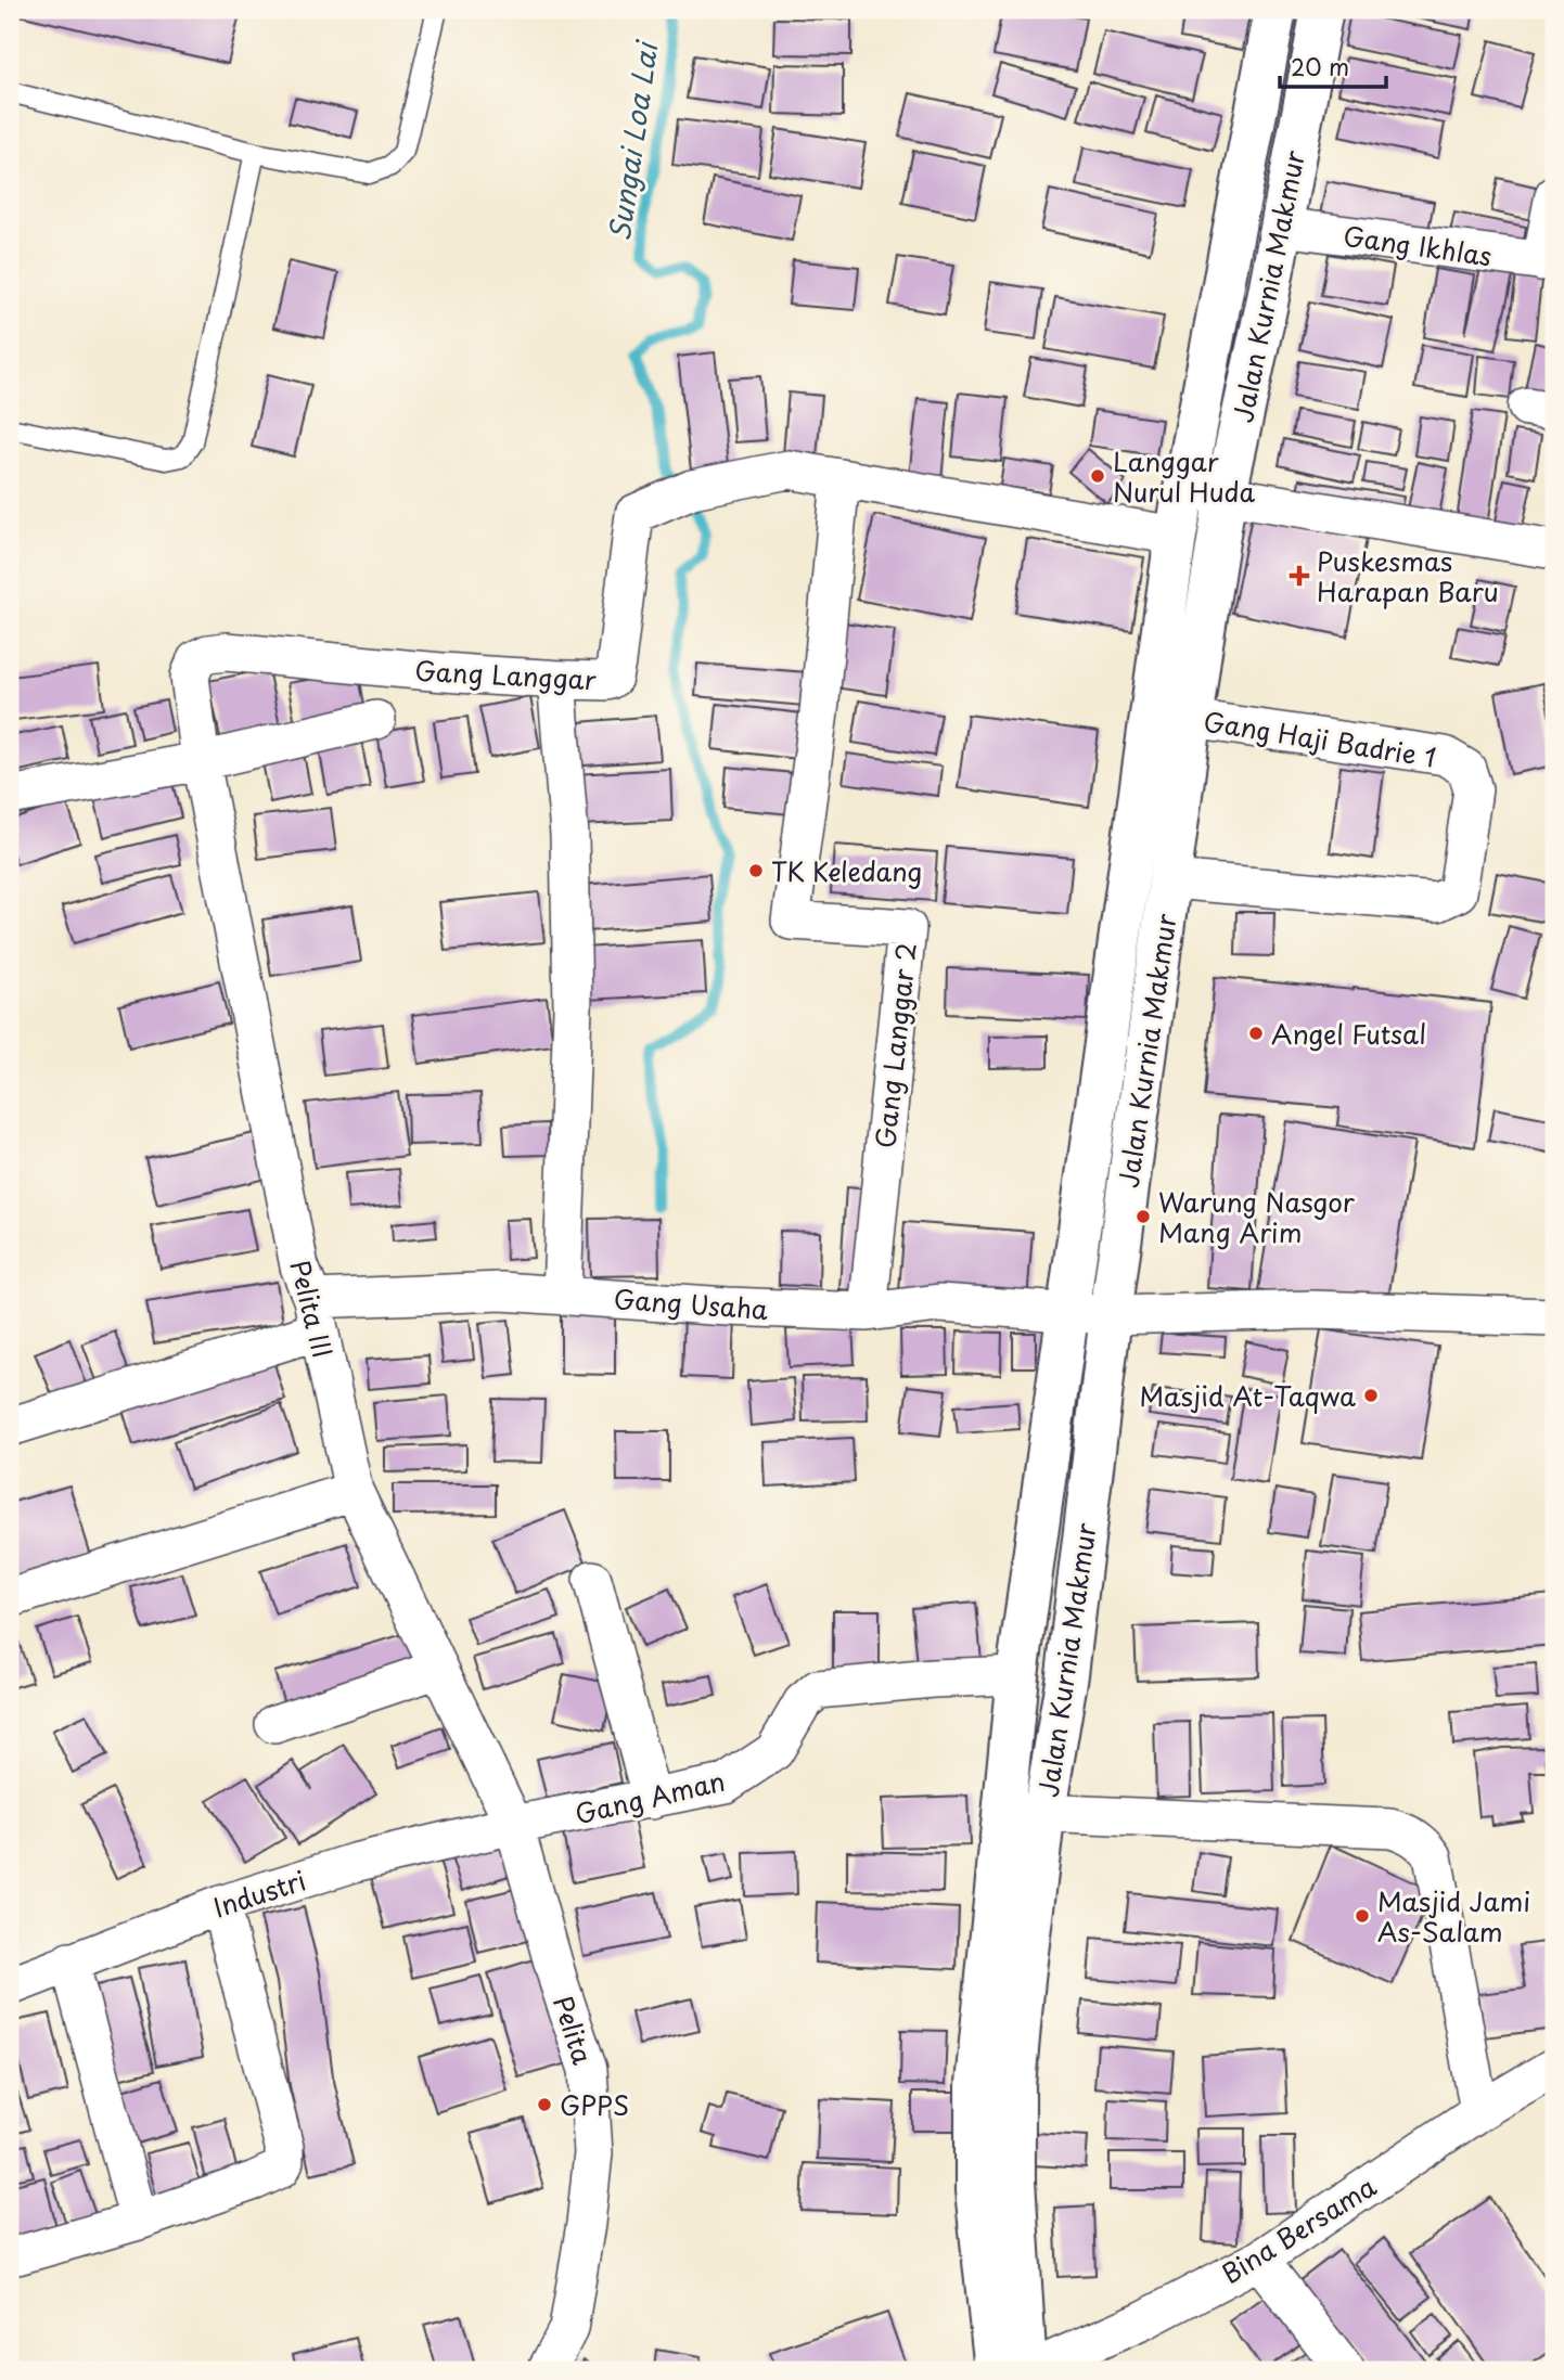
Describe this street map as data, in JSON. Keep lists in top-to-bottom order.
{
  "streets": {
    "street": [
      "Gang Ikhlas",
      "Jalan Kurnia Makmur",
      "Gang Langgar",
      "Gang Haji Badrie 1",
      "Gang Langgar 2",
      "Gang Usaha",
      "Pelita III",
      "Gang Aman",
      "Industri",
      "Pelita",
      "Bina Bersama"
    ]
  },
  "crossings": [
    ["Gang Ikhlas", "Jalan Kurnia Makmur"],
    ["Jalan Kurnia Makmur", "Gang Langgar"],
    ["Jalan Kurnia Makmur", "Gang Haji Badrie 1"],
    ["Jalan Kurnia Makmur", "Gang Usaha"],
    ["Jalan Kurnia Makmur", "Gang Aman"],
    ["Jalan Kurnia Makmur", "Bina Bersama"],
    ["Gang Langgar", "Gang Langgar 2"],
    ["Gang Langgar", "Pelita III"],
    ["Gang Langgar 2", "Gang Usaha"],
    ["Gang Usaha", "Pelita III"],
    ["Pelita III", "Gang Aman"],
    ["Pelita III", "Industri"],
    ["Pelita III", "Pelita"],
    ["Gang Aman", "Industri"],
    ["Gang Aman", "Pelita"],
    ["Industri", "Pelita"]
  ],
  "water": ["Sungai Loa Lai"],
  "places": {
    "other": [
      "Langgar Nurul Huda",
      "TK Keledang",
      "Angel Futsal",
      "Warung Nasgor Mang Arim",
      "Masjid At-Taqwa",
      "Masjid Jami As-Salam",
      "GPPS"
    ],
    "health": ["Puskesmas Harapan Baru"]
  },
  "scale_bar": "20 m"
}
